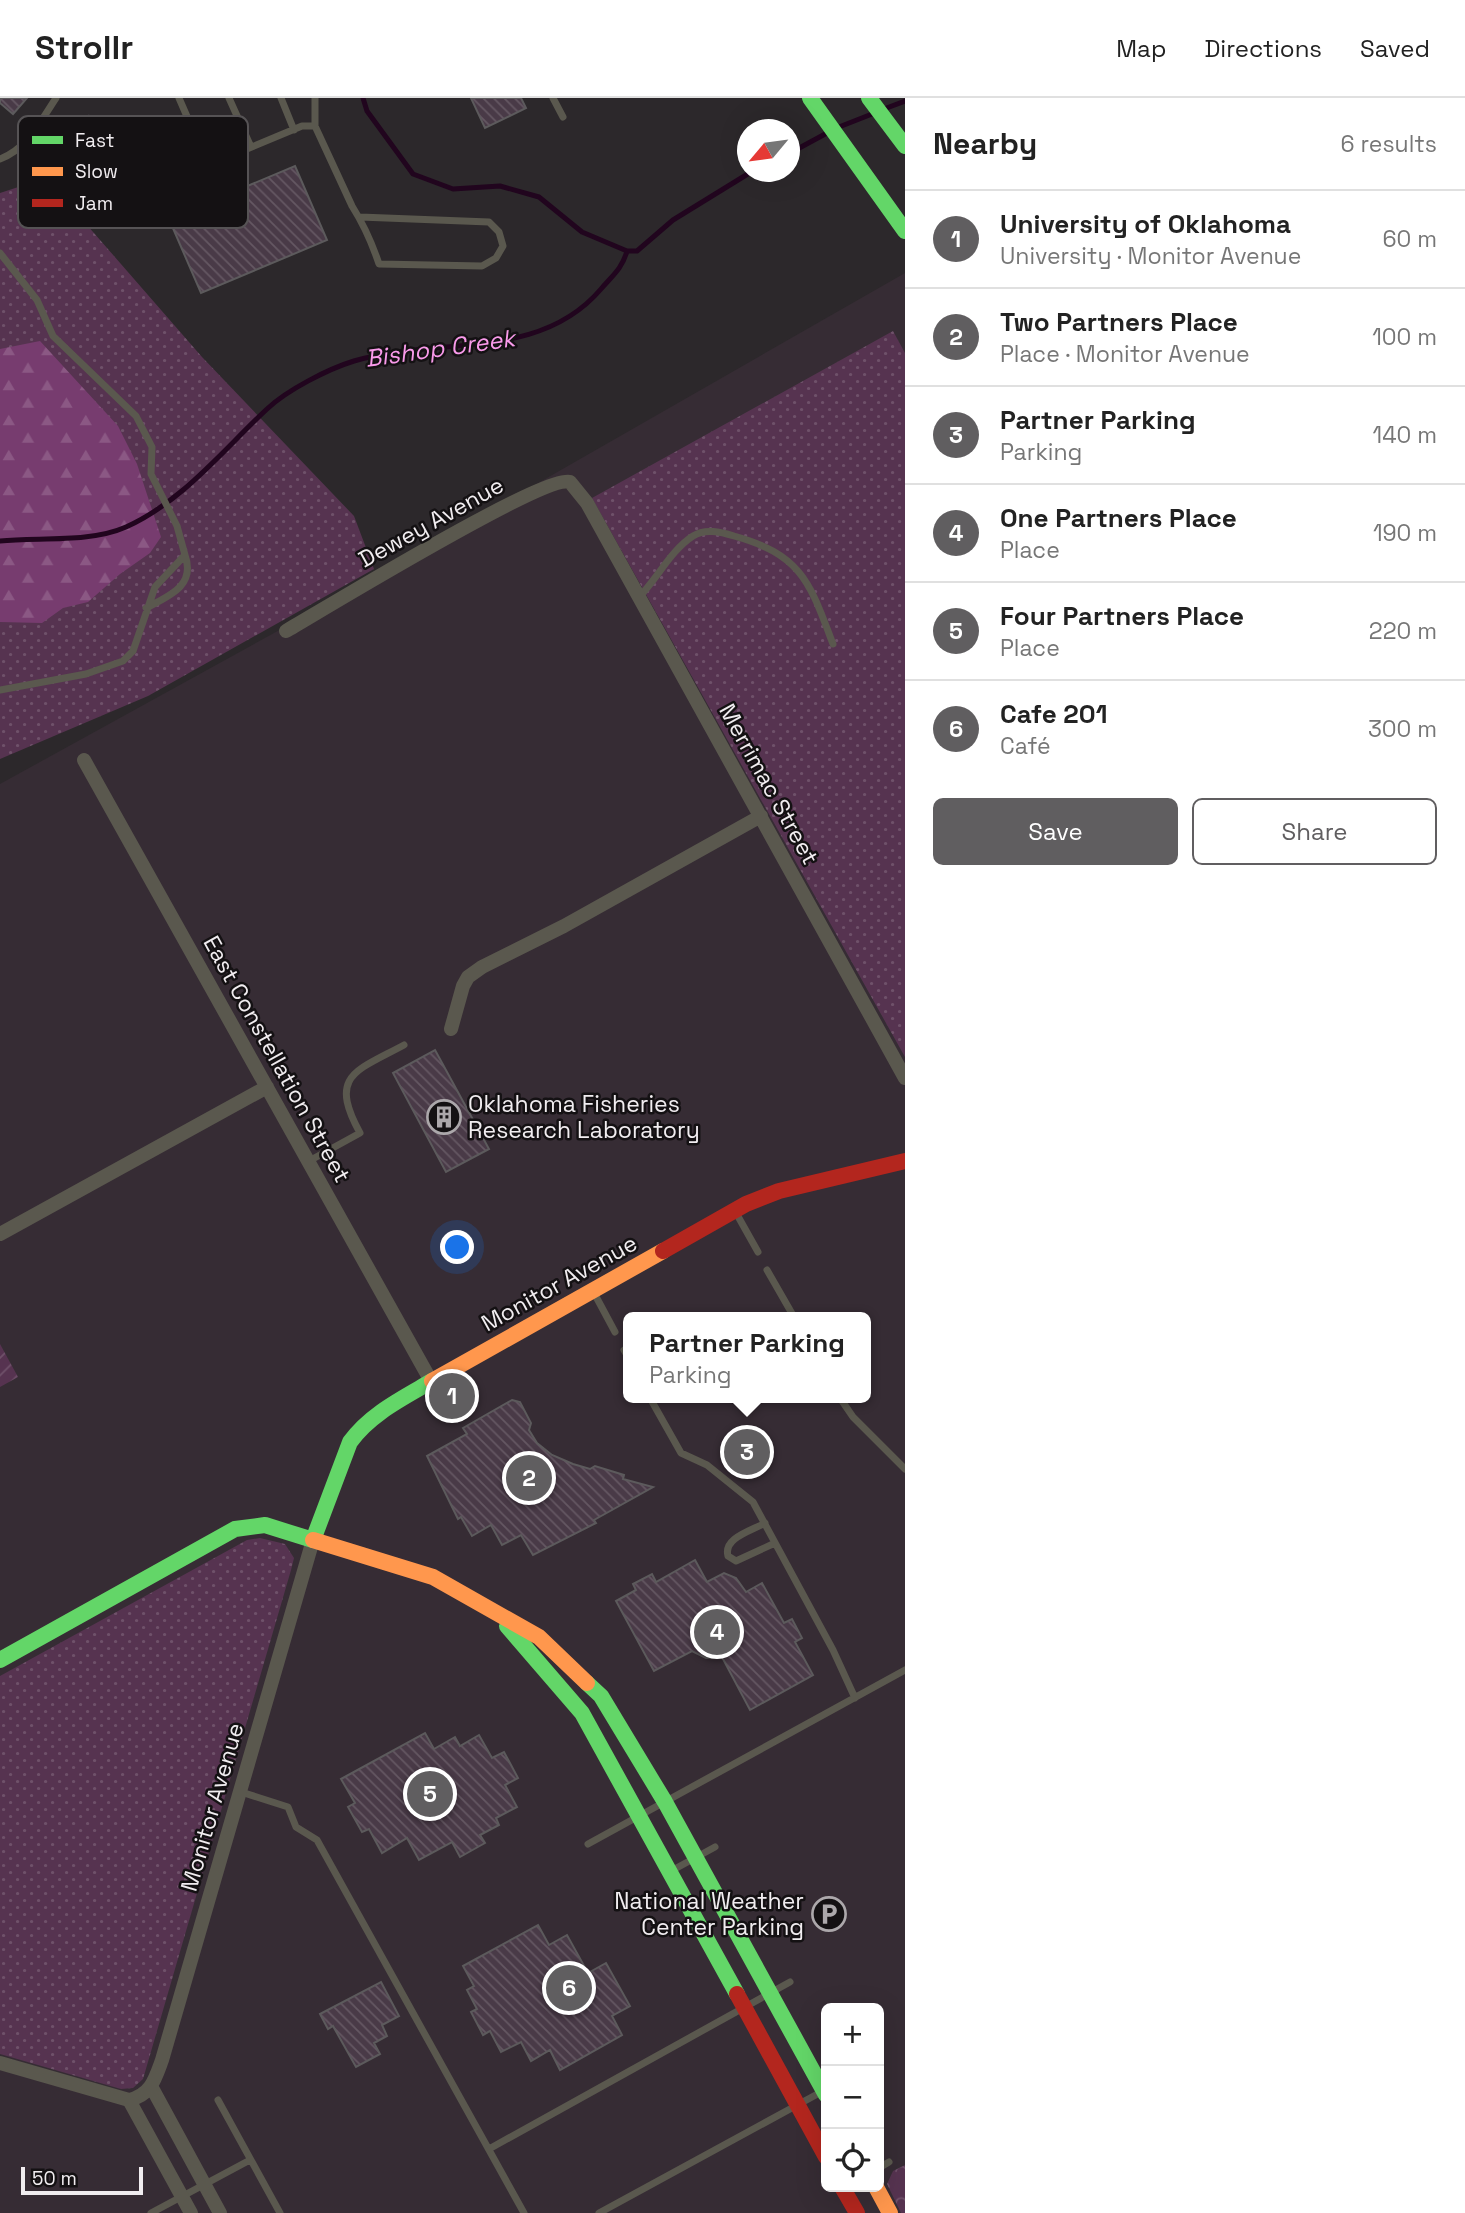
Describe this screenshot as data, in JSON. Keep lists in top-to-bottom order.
{
  "streets": {
    "main road": ["Monitor Avenue"],
    "street": ["Dewey Avenue", "Merrimac Street", "East Constellation Street"]
  },
  "crossings": [
    ["Dewey Avenue", "Merrimac Street"],
    ["East Constellation Street", "Monitor Avenue"]
  ],
  "water": ["Bishop Creek"],
  "places": {
    "building": ["Oklahoma Fisheries Research Laboratory"],
    "parking": ["National Weather Center Parking"]
  },
  "legend": ["Fast", "Slow", "Jam"],
  "scale_bar": "50 m",
  "north": "bottom left",
  "page": {
    "header": "Strollr",
    "nav": ["Map", "Directions", "Saved"],
    "heading": ["Nearby", "6 results"],
    "list": [
      {
        "mark": "1",
        "name": "University of Oklahoma",
        "note": "University · Monitor Avenue",
        "value": "60 m"
      },
      {
        "mark": "2",
        "name": "Two Partners Place",
        "note": "Place · Monitor Avenue",
        "value": "100 m"
      },
      {
        "mark": "3",
        "name": "Partner Parking",
        "note": "Parking",
        "value": "140 m"
      },
      {
        "mark": "4",
        "name": "One Partners Place",
        "note": "Place",
        "value": "190 m"
      },
      {
        "mark": "5",
        "name": "Four Partners Place",
        "note": "Place",
        "value": "220 m"
      },
      {
        "mark": "6",
        "name": "Cafe 201",
        "note": "Café",
        "value": "300 m"
      }
    ],
    "buttons": ["Save", "Share"],
    "popup": ["Partner Parking", "Parking"],
    "pins": [
      "1",
      "3",
      "2",
      "4",
      "5",
      "6"
    ],
    "map_buttons": ["+", "−"],
    "scale": "50 m"
  }
}
